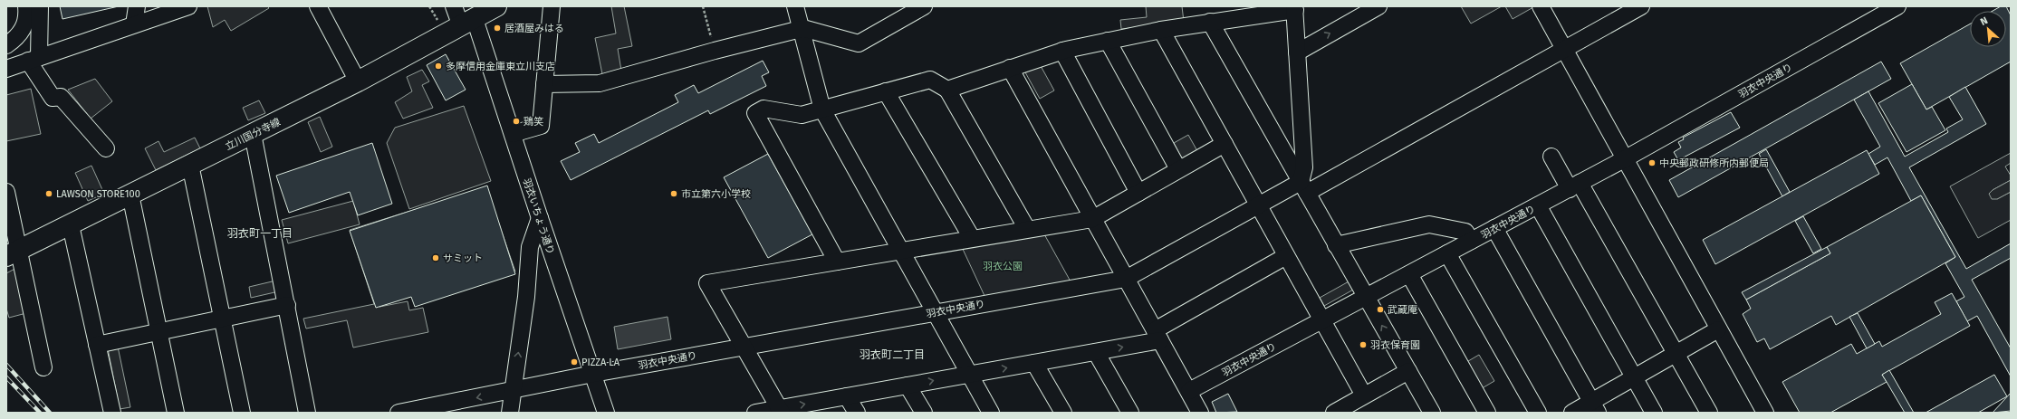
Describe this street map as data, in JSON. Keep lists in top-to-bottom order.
{
  "streets": {
    "main road": ["立川国分寺線"],
    "street": ["羽衣中央通り", "羽衣いちょう通り"]
  },
  "crossings": [
    ["羽衣中央通り", "羽衣いちょう通り"],
    ["立川国分寺線", "羽衣いちょう通り"]
  ],
  "districts": ["羽衣町一丁目", "羽衣町二丁目"],
  "parks": ["羽衣公園"],
  "places": [
    "居酒屋みはる",
    "多摩信用金庫東立川支店",
    "鶏笑",
    "中央郵政研修所内郵便局",
    "LAWSON STORE100",
    "市立第六小学校",
    "サミット",
    "武蔵庵",
    "羽衣保育園",
    "PIZZA LA"
  ],
  "north": "top left"
}
